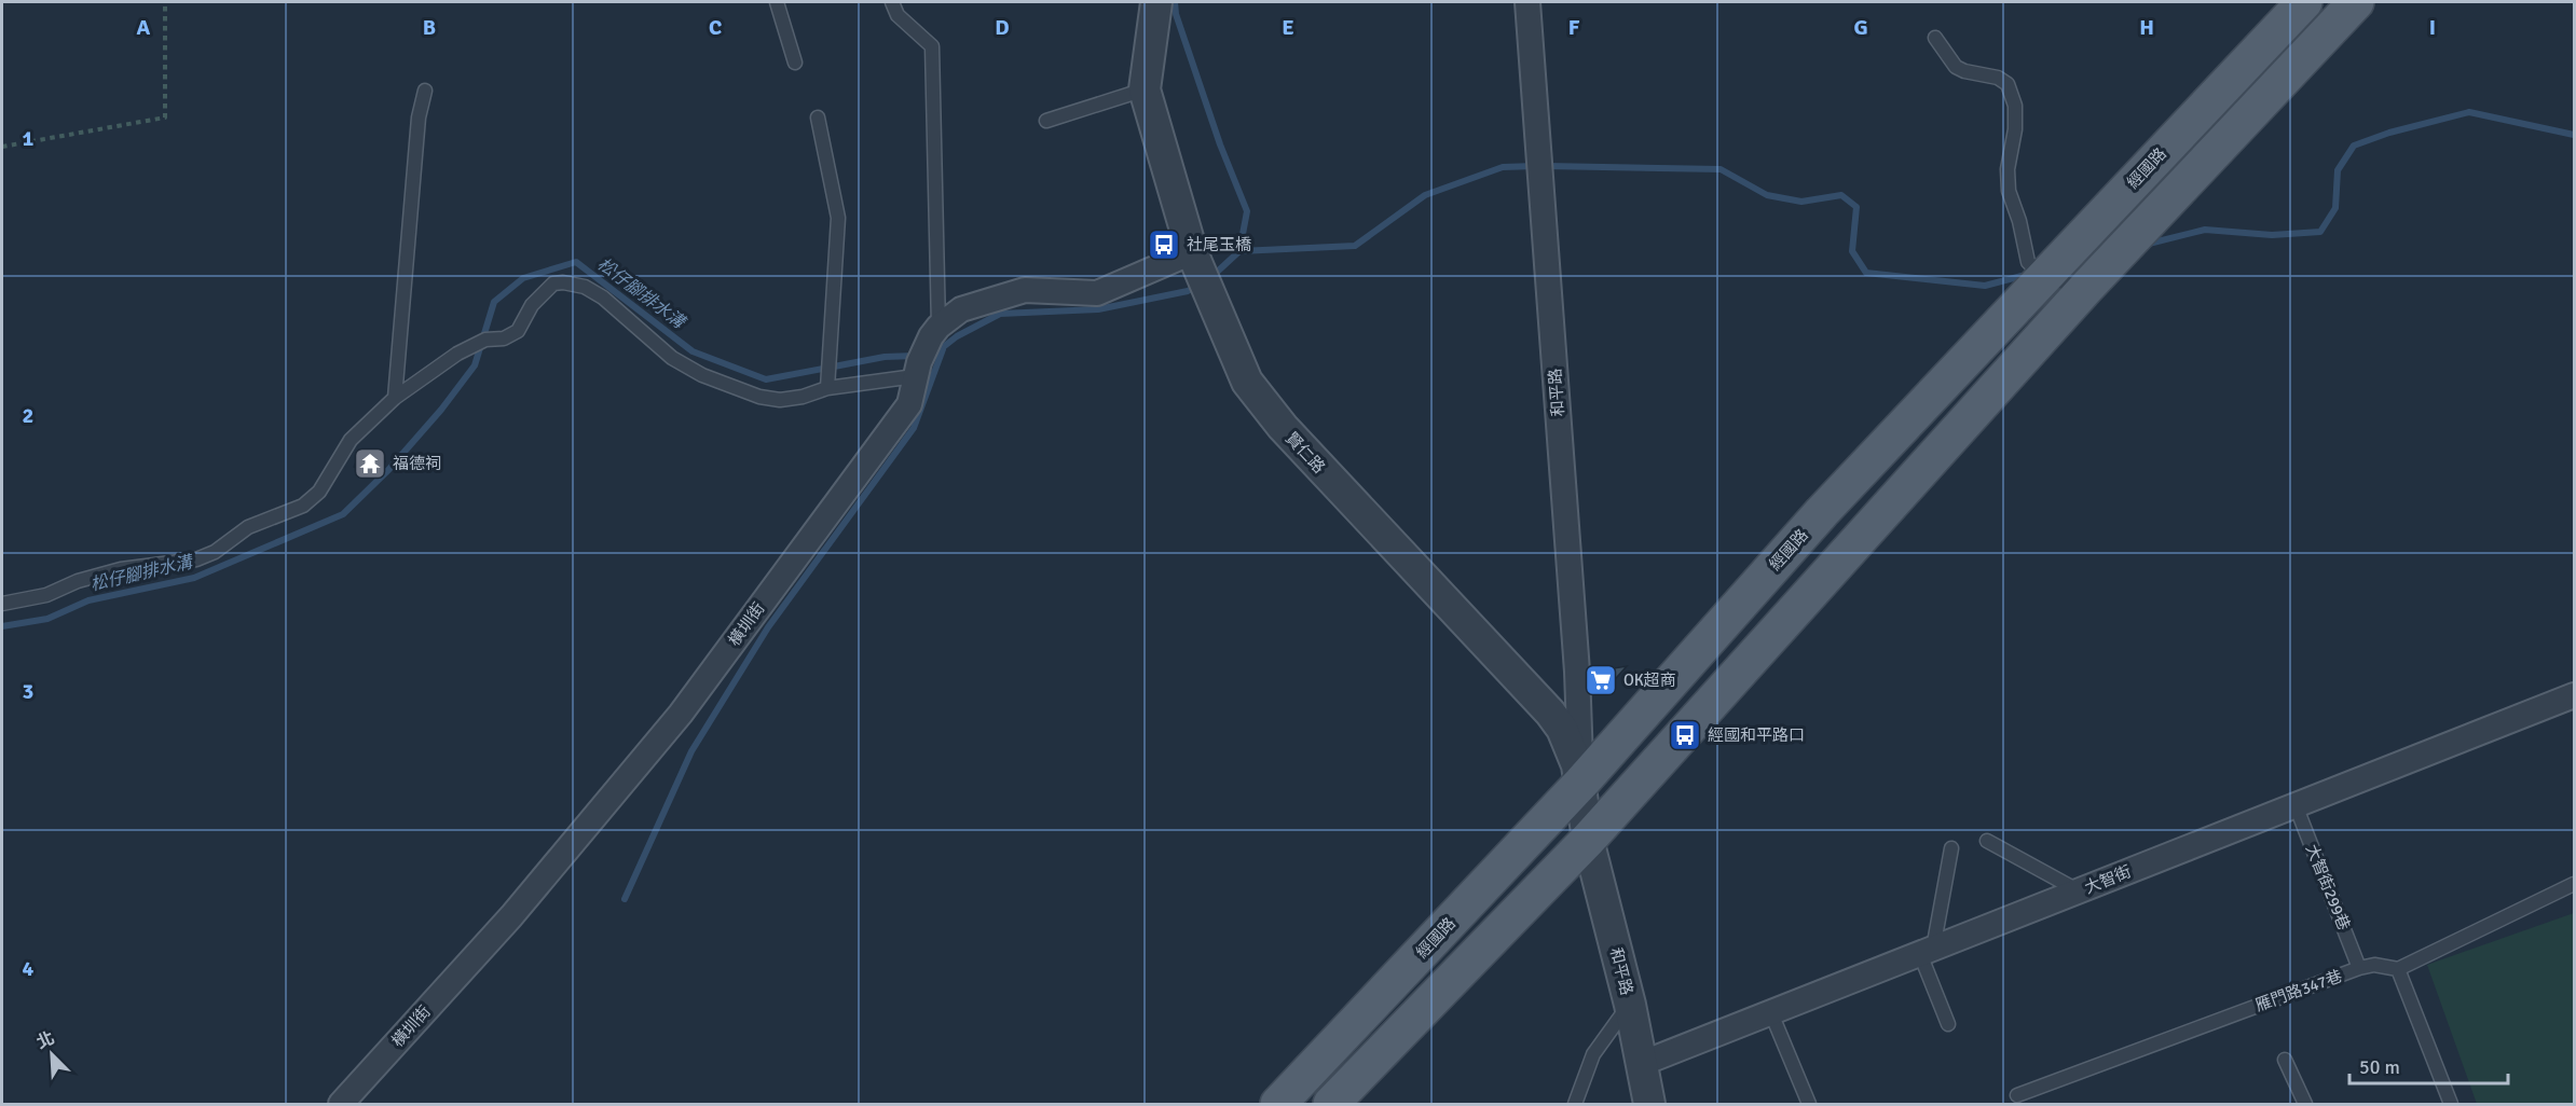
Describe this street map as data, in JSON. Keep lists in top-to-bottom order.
{
  "streets": {
    "main road": ["經國路"],
    "street": [
      "和平路",
      "賢仁路",
      "橫圳街",
      "大智街"
    ],
    "lane": ["大智街299巷", "雁門路347巷"]
  },
  "crossings": [
    ["經國路", "和平路"],
    ["經國路", "賢仁路"],
    ["和平路", "賢仁路"],
    ["和平路", "大智街"],
    ["大智街", "大智街299巷"],
    ["大智街299巷", "雁門路347巷"]
  ],
  "water": ["松仔腳排水溝"],
  "places": {
    "bus stop": ["社尾玉橋", "經國和平路口"],
    "temple": ["福德祠"],
    "supermarket": ["OK超商"]
  },
  "scale_bar": "50 m",
  "north": "top left",
  "grid": {
    "columns": [
      "A",
      "B",
      "C",
      "D",
      "E",
      "F",
      "G",
      "H",
      "I"
    ],
    "rows": [
      "1",
      "2",
      "3",
      "4"
    ]
  }
}
